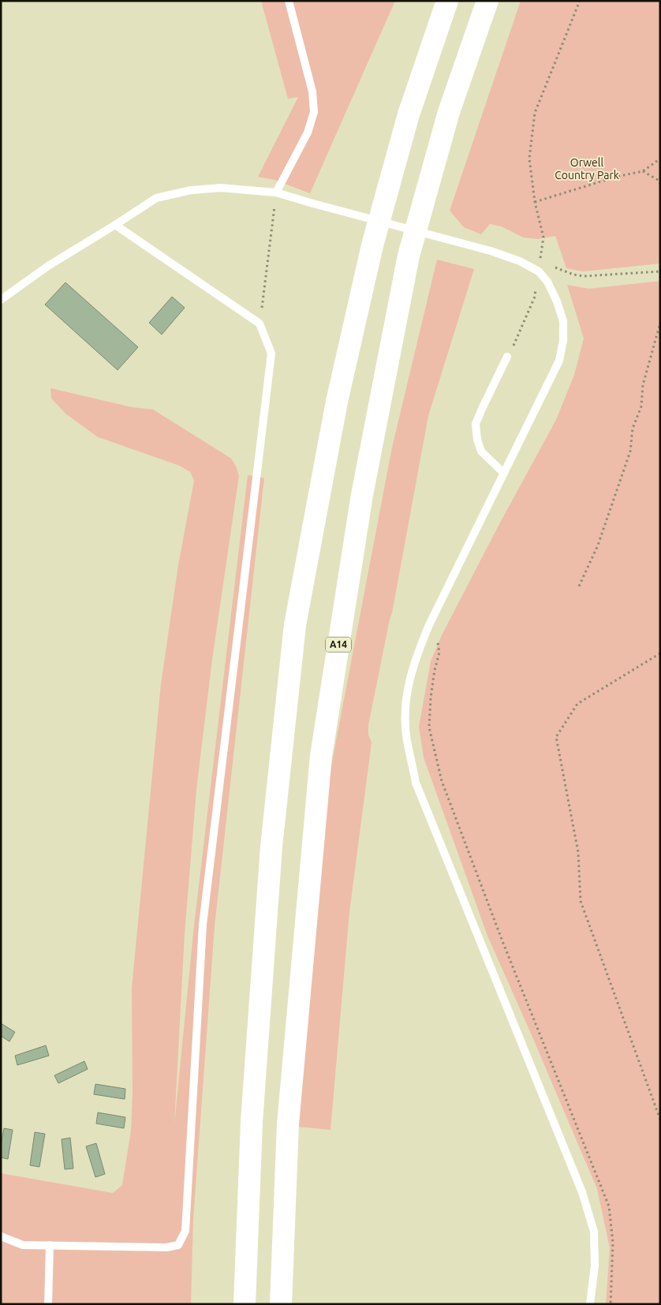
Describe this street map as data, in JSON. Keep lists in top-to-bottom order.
{
  "streets": {
    "highway": ["A14"]
  },
  "parks": ["Orwell Country Park"]
}
